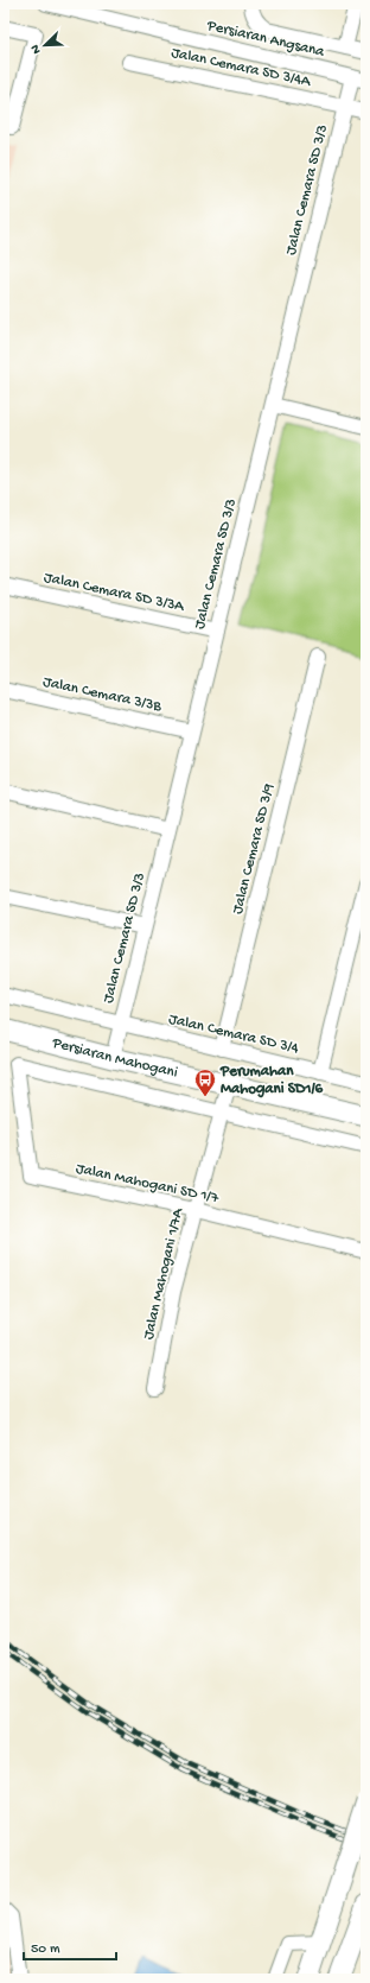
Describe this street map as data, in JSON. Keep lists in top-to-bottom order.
{
  "streets": {
    "street": [
      "Persiaran Angsana",
      "Jalan Cemara SD 3/4A",
      "Jalan Cemara SD 3/3",
      "Jalan Cemara SD 3/3A",
      "Jalan Cemara 3/3B",
      "Jalan Cemara SD 3/9",
      "Jalan Cemara SD 3/4",
      "Persiaran Mahogani",
      "Jalan Mahogani SD 1/7",
      "Jalan Mahogani 1/7A"
    ]
  },
  "crossings": [
    ["Persiaran Angsana", "Jalan Cemara SD 3/3"],
    ["Jalan Cemara SD 3/4A", "Jalan Cemara SD 3/3"],
    ["Jalan Cemara SD 3/3", "Jalan Cemara SD 3/3A"],
    ["Jalan Cemara SD 3/3", "Jalan Cemara 3/3B"],
    ["Jalan Cemara SD 3/3", "Jalan Cemara SD 3/4"],
    ["Jalan Cemara SD 3/3", "Persiaran Mahogani"],
    ["Jalan Cemara SD 3/9", "Jalan Cemara SD 3/4"],
    ["Persiaran Mahogani", "Jalan Mahogani 1/7A"],
    ["Jalan Mahogani SD 1/7", "Jalan Mahogani 1/7A"]
  ],
  "places": {
    "bus stop": ["Perumahan Mahogani SD1/6"]
  },
  "scale_bar": "50 m",
  "north": "bottom left"
}
